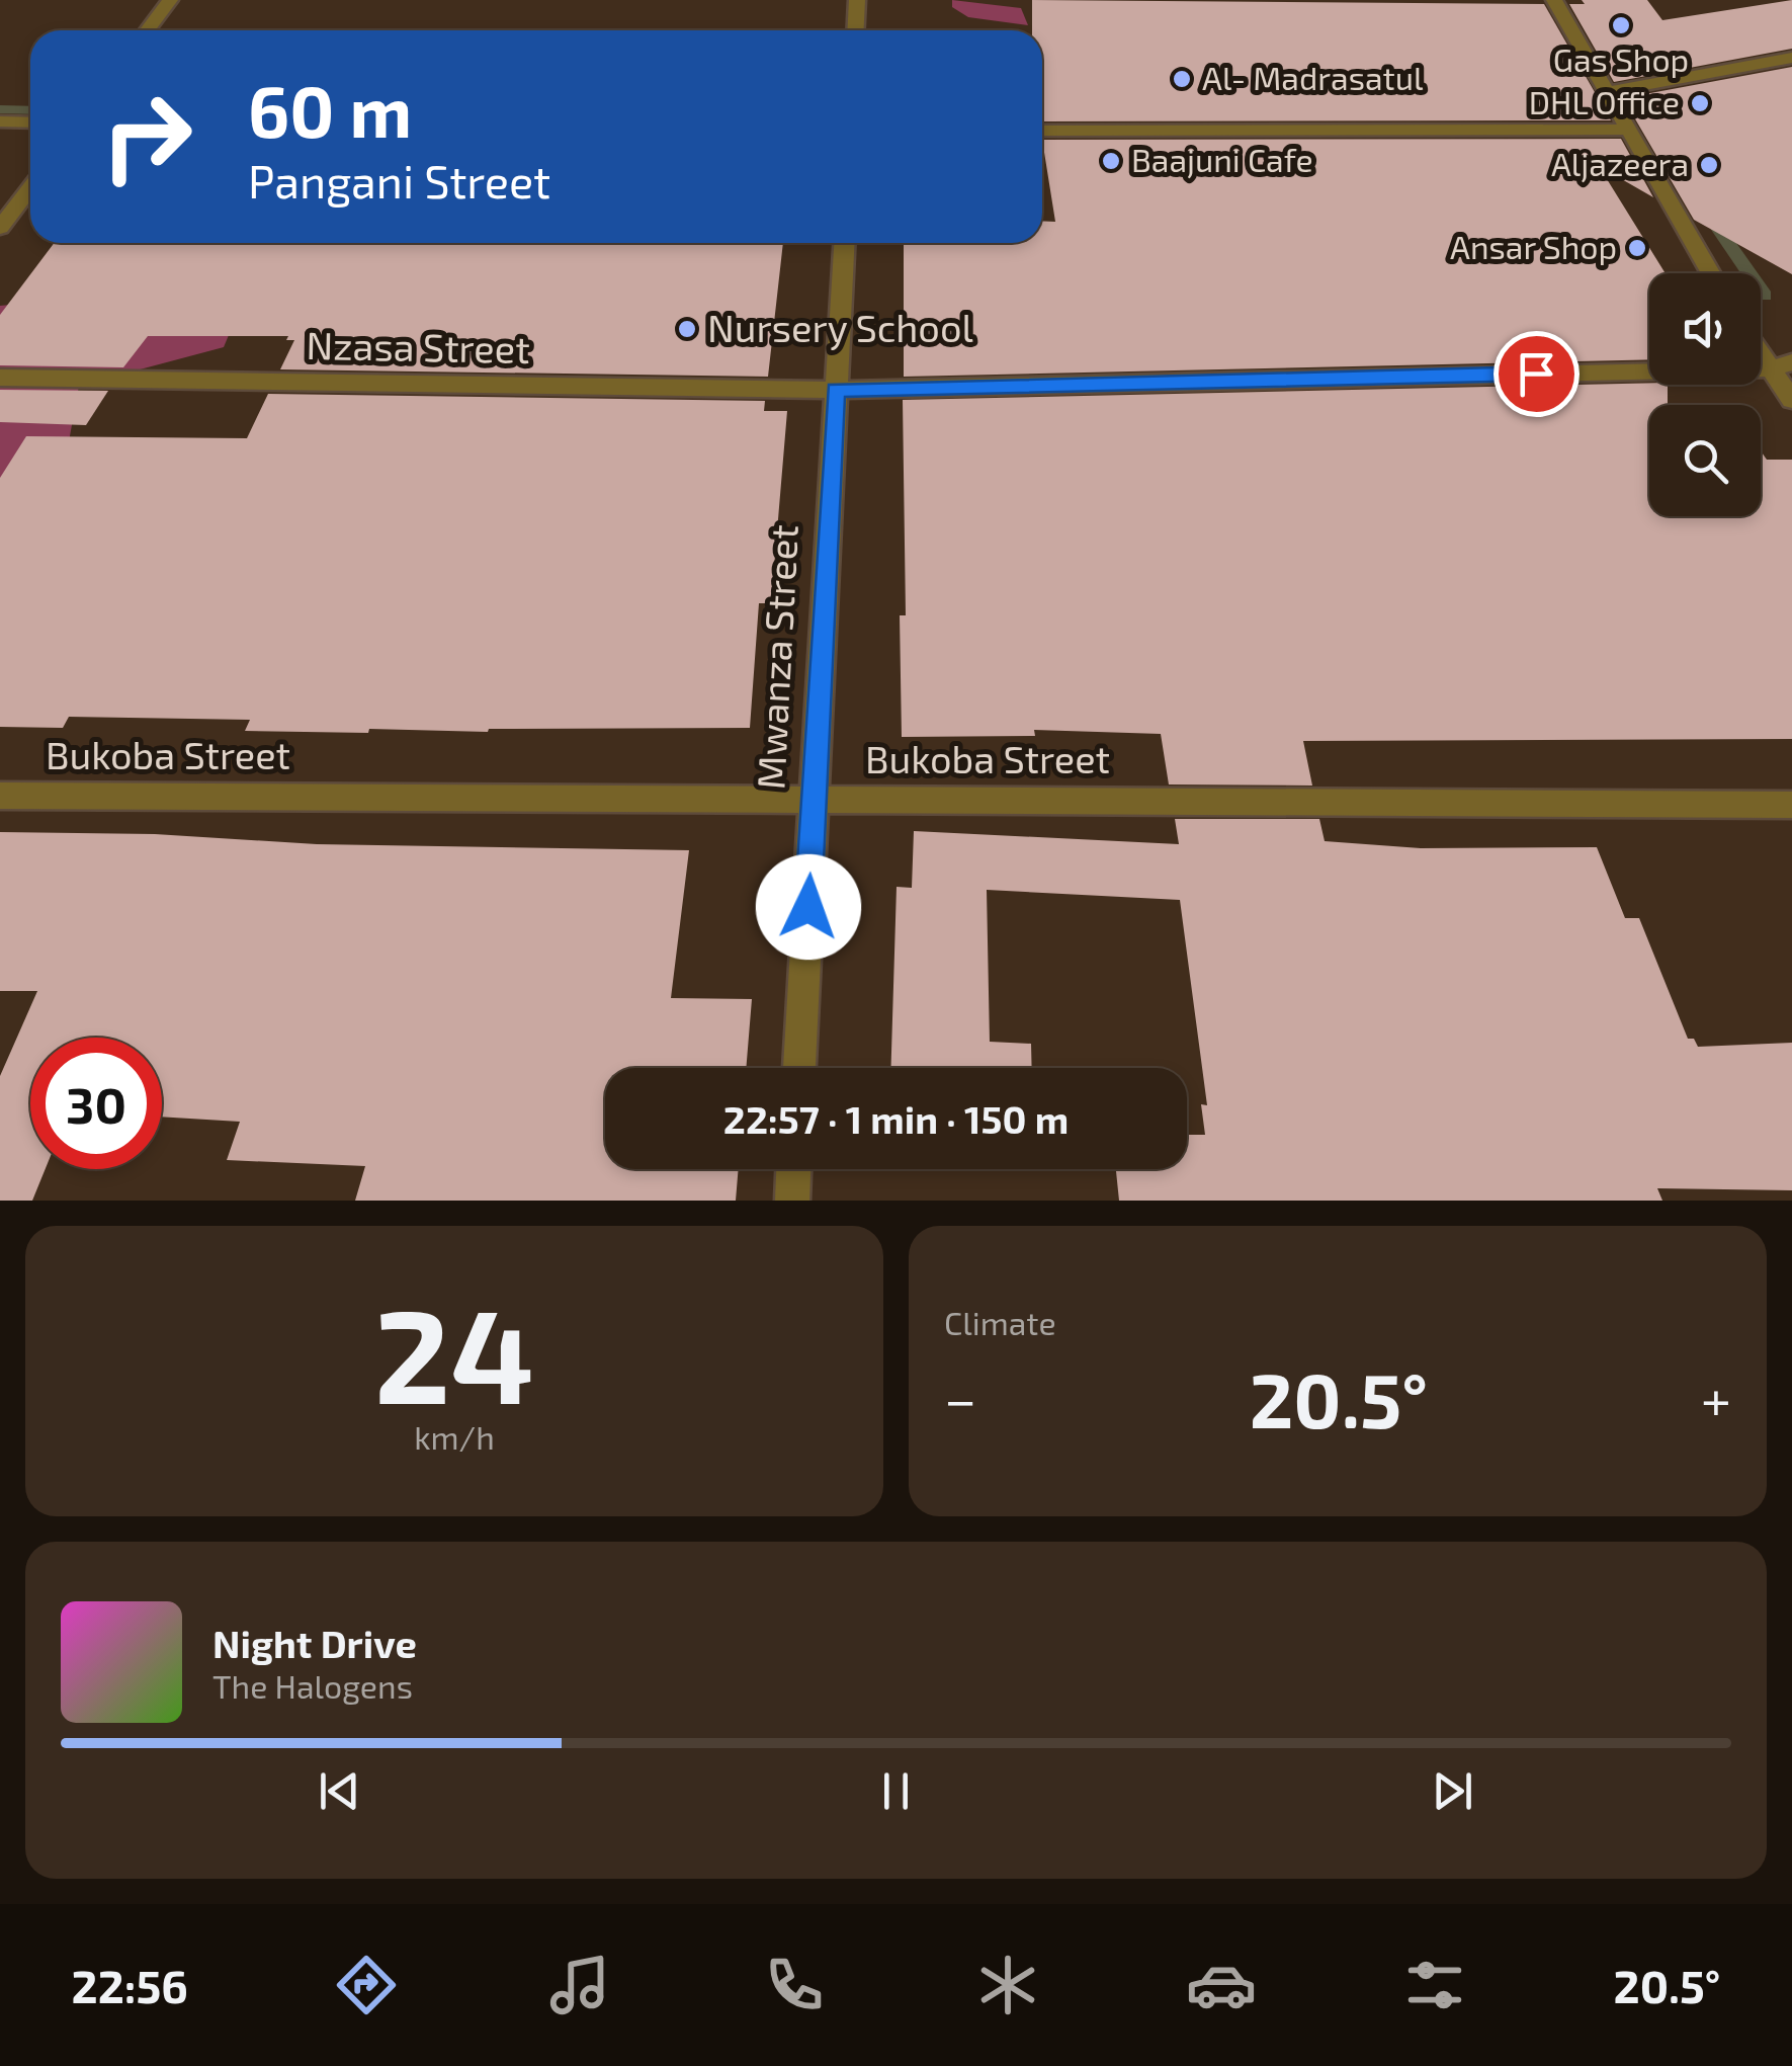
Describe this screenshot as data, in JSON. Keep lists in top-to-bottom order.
{
  "streets": {
    "street": ["Nzasa Street", "Mwanza Street", "Bukoba Street"]
  },
  "crossings": [
    ["Nzasa Street", "Mwanza Street"],
    ["Mwanza Street", "Bukoba Street"]
  ],
  "places": [
    "Gas Shop",
    "Al- Madrasatul",
    "DHL Office",
    "Baajuni Cafe",
    "Aljazeera",
    "Ansar Shop",
    "Nursery School"
  ],
  "page": {
    "turn": ["60 m", "Pangani Street"],
    "limit": "30",
    "trip": "22:57 · 1 min · 150 m",
    "tile": [
      ["24", "km/h"],
      "Climate"
    ],
    "heat": ["−", "20.5°", "+"],
    "song": ["Night Drive", "The Halogens"],
    "tabs": ["22:56", "20.5°"]
  }
}
